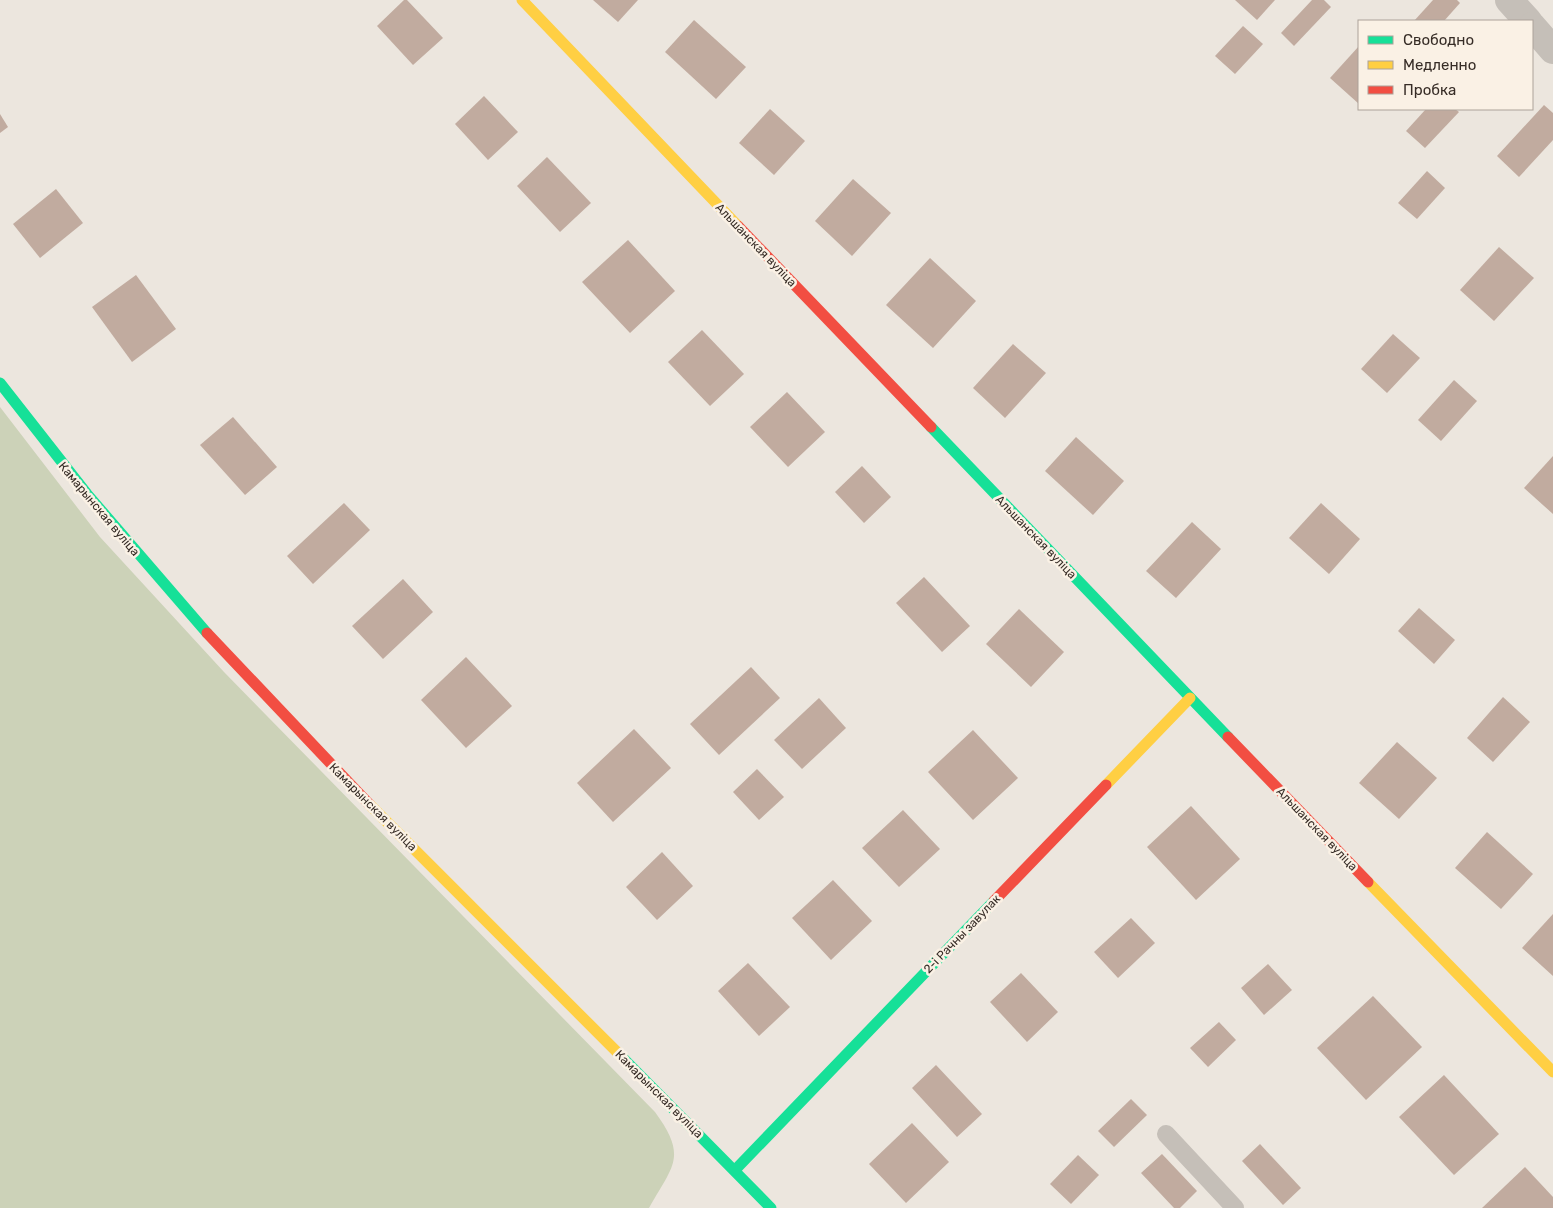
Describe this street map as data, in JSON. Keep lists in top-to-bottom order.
{
  "streets": {
    "street": ["Альшанская вуліца", "Камарынская вуліца", "2-і Рачны завулак"]
  },
  "crossings": [
    ["Альшанская вуліца", "2-і Рачны завулак"],
    ["Камарынская вуліца", "2-і Рачны завулак"]
  ],
  "legend": ["Свободно", "Медленно", "Пробка"]
}
